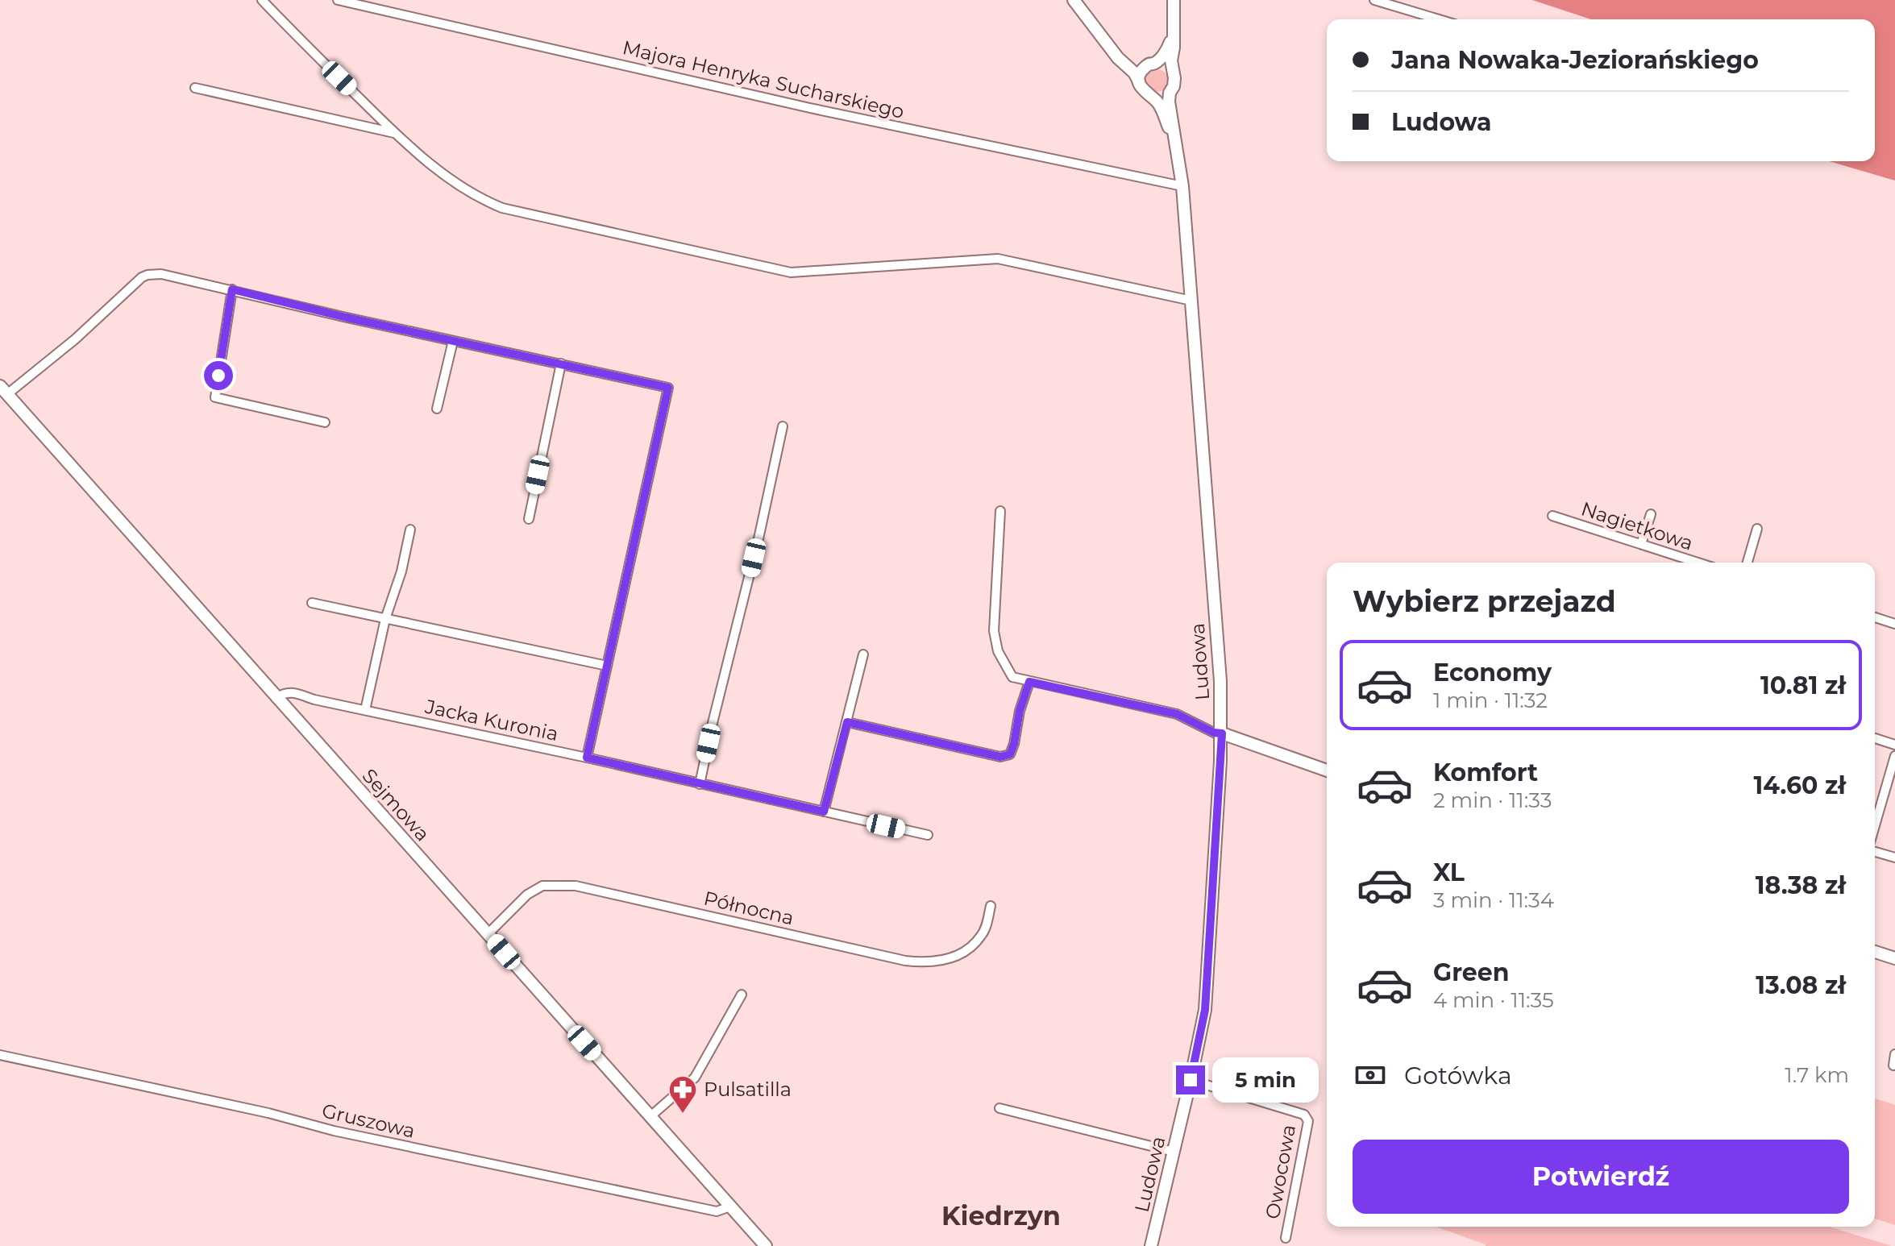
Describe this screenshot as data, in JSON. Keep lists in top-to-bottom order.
{
  "streets": {
    "main road": ["Ludowa", "Sejmowa"],
    "street": [
      "Majora Henryka Sucharskiego",
      "Nagietkowa",
      "Jacka Kuronia",
      "Północna",
      "Gruszowa",
      "Owocowa"
    ]
  },
  "crossings": [
    ["Majora Henryka Sucharskiego", "Ludowa"],
    ["Ludowa", "Owocowa"],
    ["Jacka Kuronia", "Sejmowa"],
    ["Sejmowa", "Północna"],
    ["Sejmowa", "Gruszowa"]
  ],
  "districts": ["Kiedrzyn"],
  "places": {
    "pharmacy": ["Pulsatilla"]
  },
  "page": {
    "banner": ["Jana Nowaka-Jeziorańskiego", "Ludowa"],
    "heading": "Wybierz przejazd",
    "list": [
      {
        "name": "Economy",
        "note": "1 min · 11:32",
        "value": "10.81 zł"
      },
      {
        "name": "Komfort",
        "note": "2 min · 11:33",
        "value": "14.60 zł"
      },
      {
        "name": "XL",
        "note": "3 min · 11:34",
        "value": "18.38 zł"
      },
      {
        "name": "Green",
        "note": "4 min · 11:35",
        "value": "13.08 zł"
      }
    ],
    "pay": ["Gotówka", "1.7 km"],
    "bubble": "5 min",
    "buttons": "Potwierdź"
  }
}
